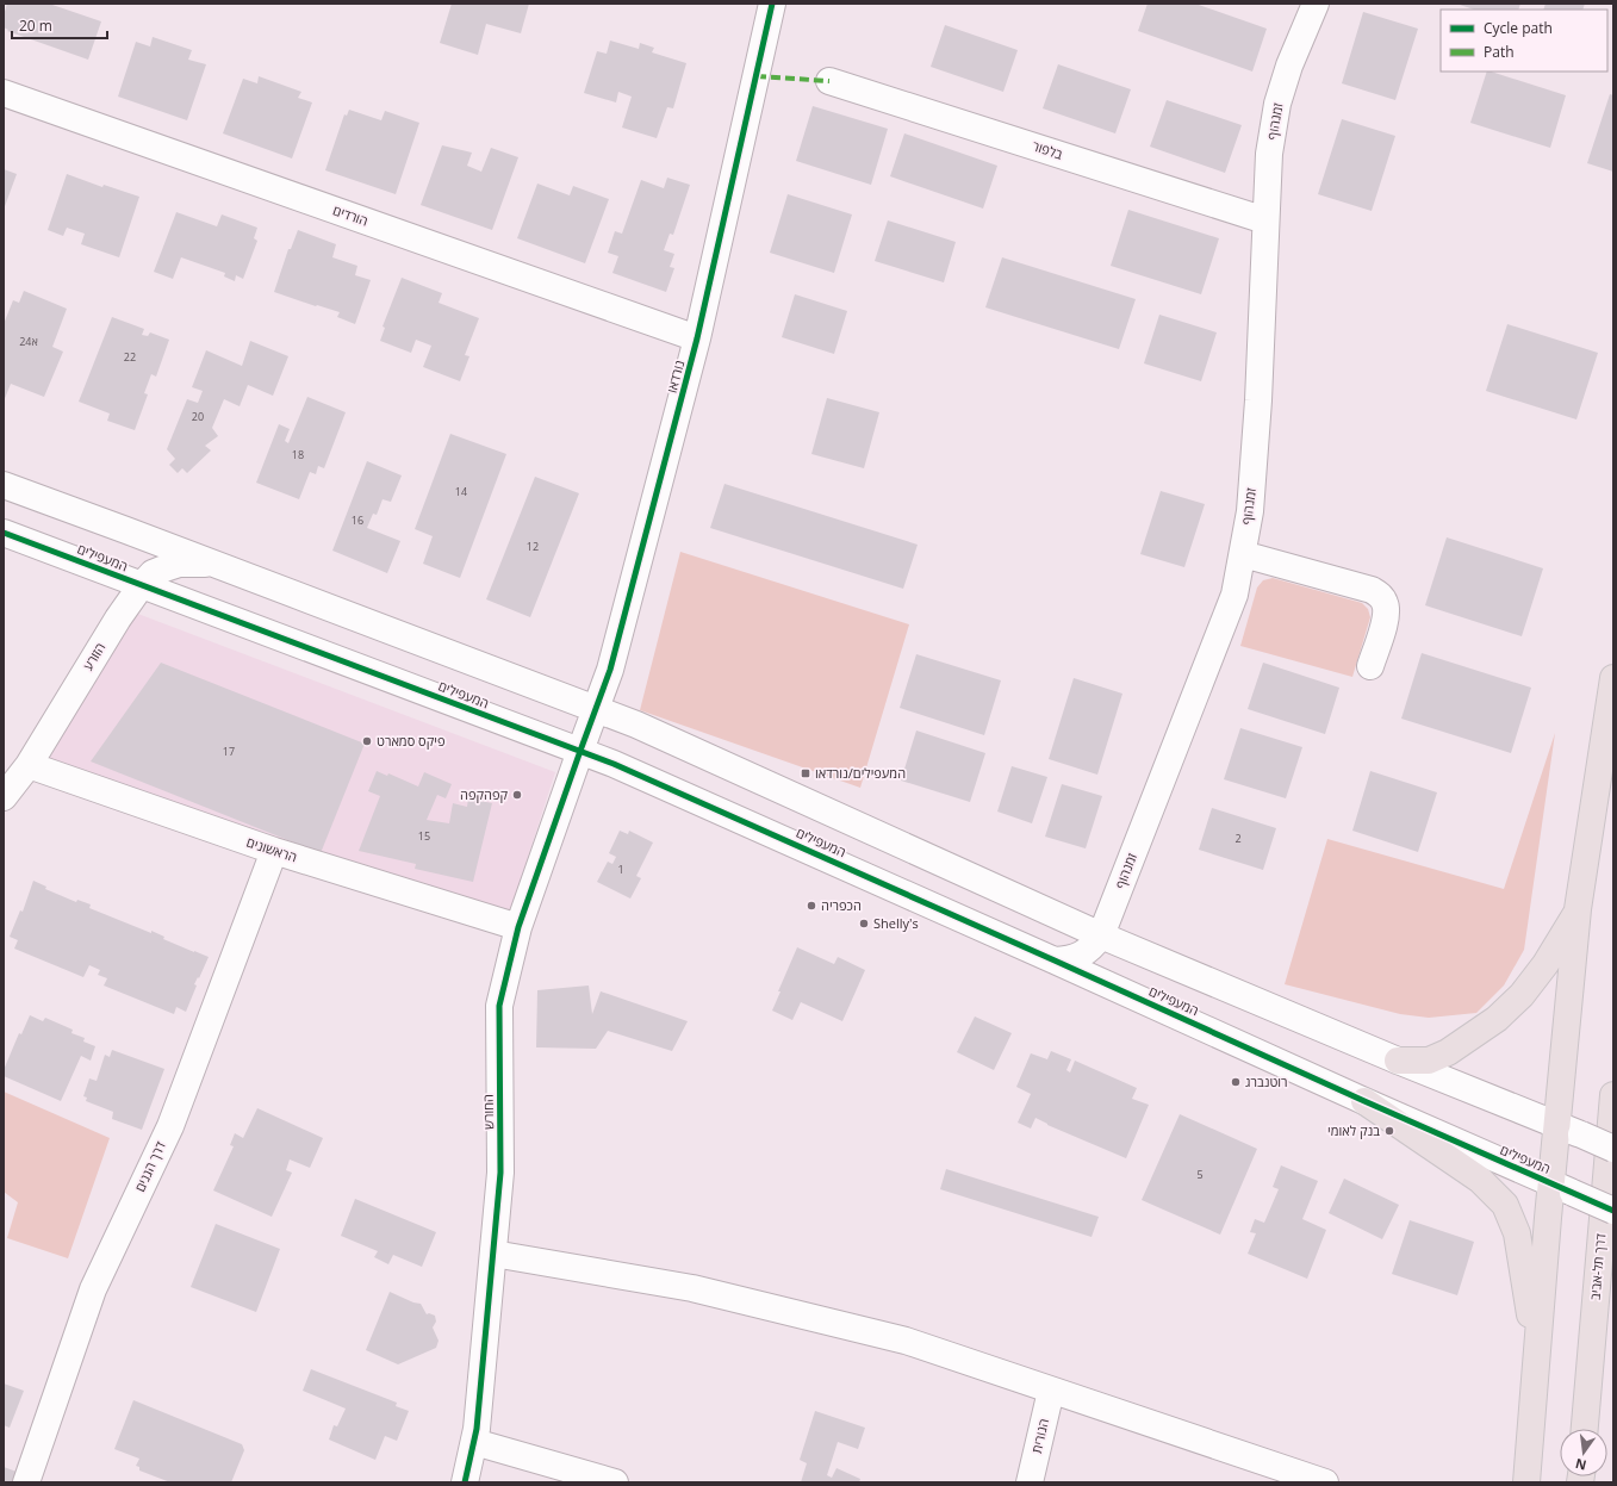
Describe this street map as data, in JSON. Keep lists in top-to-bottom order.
{
  "streets": {
    "highway": ["דרך תל-אביב"],
    "street": [
      "זמנהוף",
      "בלפור",
      "הורדים",
      "נורדאו",
      "המעפילים",
      "הזורע",
      "הראשונים",
      "החורש",
      "דרך הגנים",
      "הנורית"
    ]
  },
  "crossings": [
    ["זמנהוף", "בלפור"],
    ["זמנהוף", "המעפילים"],
    ["הורדים", "נורדאו"],
    ["נורדאו", "המעפילים"],
    ["נורדאו", "החורש"],
    ["המעפילים", "הזורע"],
    ["המעפילים", "החורש"],
    ["הזורע", "הראשונים"],
    ["הראשונים", "החורש"],
    ["הראשונים", "דרך הגנים"]
  ],
  "places": {
    "other": [
      "פיקס סמארט",
      "קפהקפה",
      "הכפריה",
      "Shelly's",
      "רוטנברג",
      "בנק לאומי"
    ],
    "transit": ["המעפילים/נורדאו"]
  },
  "house_numbers": [
    "24א",
    "22",
    "20",
    "18",
    "14",
    "16",
    "12",
    "17",
    "15",
    "2",
    "1",
    "5"
  ],
  "legend": ["Cycle path", "Path"],
  "scale_bar": "20 m",
  "north": "bottom"
}
